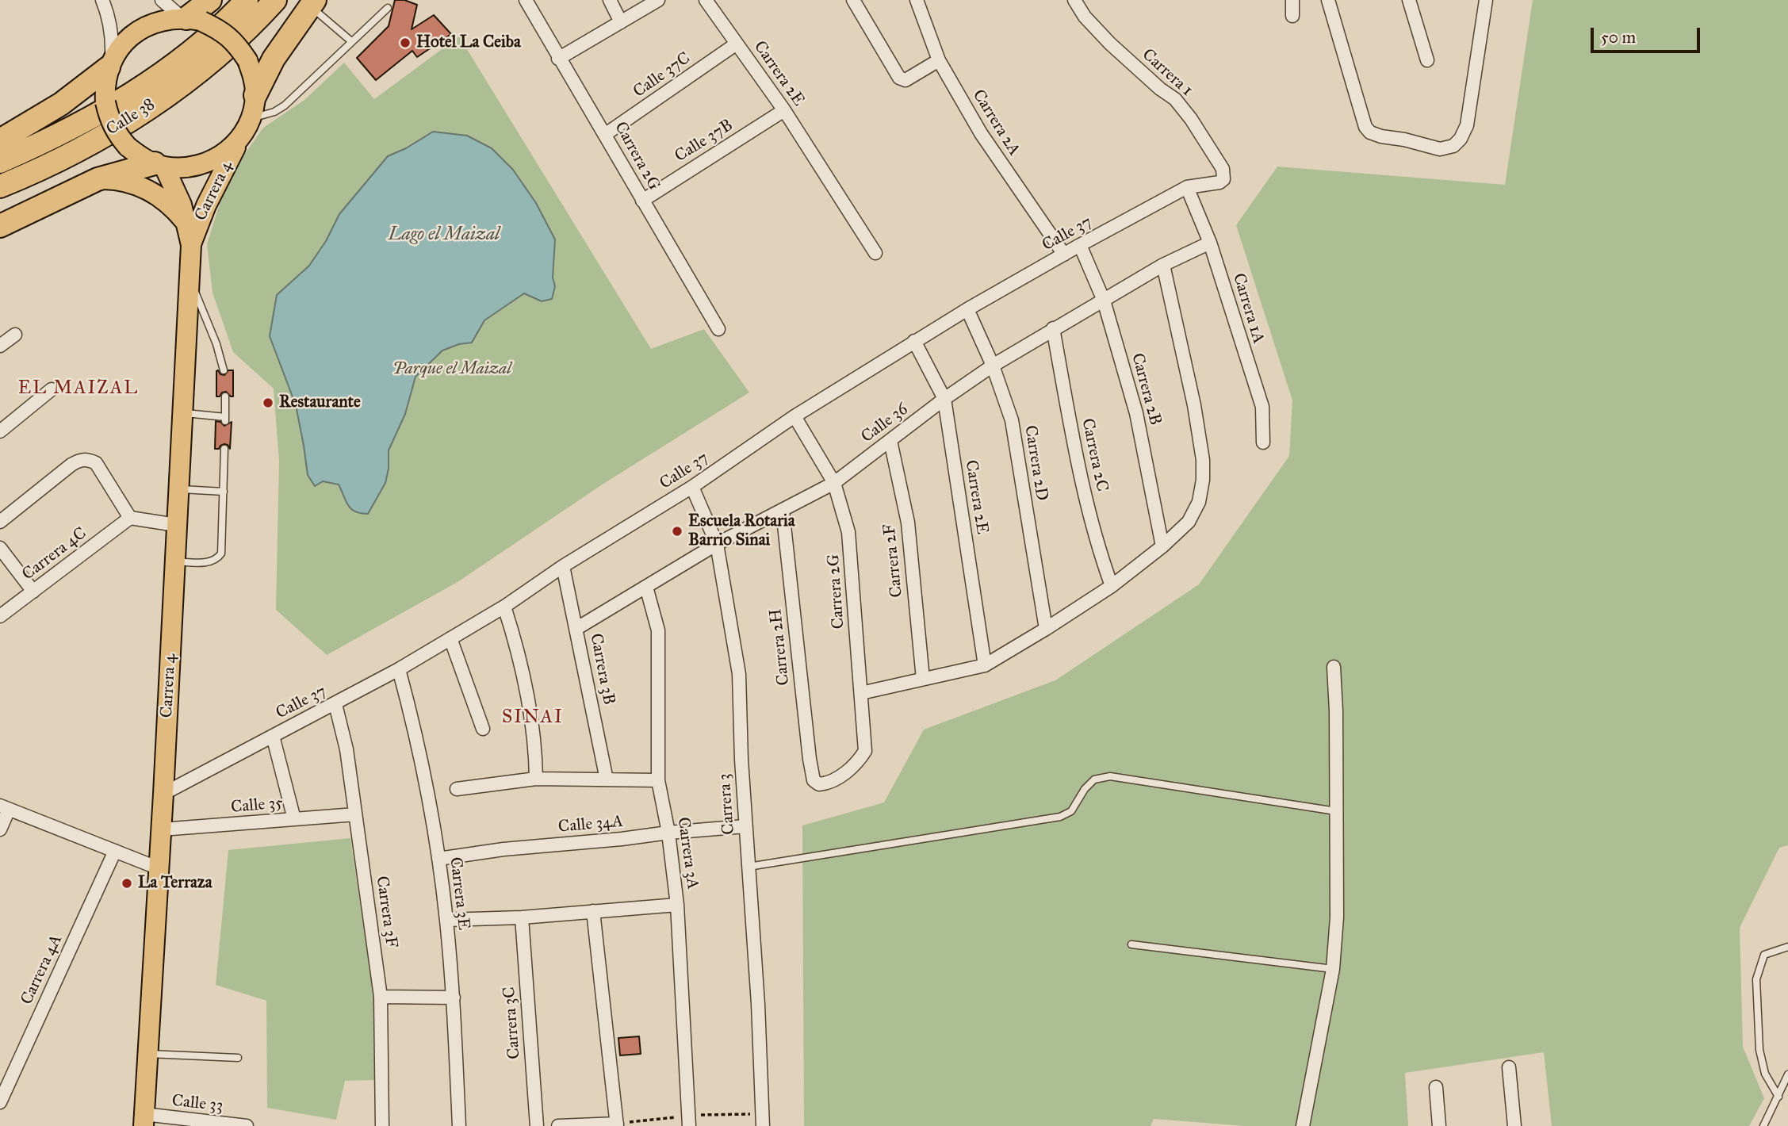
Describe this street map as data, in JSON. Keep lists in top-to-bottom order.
{
  "streets": {
    "highway": ["Calle 38"],
    "main road": ["Carrera 4"],
    "street": [
      "Carrera 1",
      "Carrera 2E",
      "Calle 37C",
      "Carrera 2A",
      "Calle 37B",
      "Carrera 2G",
      "Calle 37",
      "Carrera 1A",
      "Carrera 2B",
      "Calle 36",
      "Carrera 2C",
      "Carrera 2D",
      "Carrera 4C",
      "Carrera 2F",
      "Carrera 2H",
      "Carrera 3B",
      "Carrera 3",
      "Calle 35",
      "Calle 34A",
      "Carrera 3A",
      "Carrera 3E",
      "Carrera 3F",
      "Carrera 4A",
      "Carrera 3C",
      "Calle 33"
    ]
  },
  "crossings": [
    ["Carrera 1", "Calle 37"],
    ["Carrera 2E", "Calle 37C"],
    ["Carrera 2E", "Calle 37B"],
    ["Carrera 2E", "Calle 37"],
    ["Carrera 2E", "Calle 36"],
    ["Calle 37C", "Carrera 2G"],
    ["Carrera 2A", "Calle 37"],
    ["Calle 37B", "Carrera 2G"],
    ["Carrera 2G", "Calle 37"],
    ["Carrera 2G", "Calle 36"],
    ["Carrera 2G", "Carrera 2H"],
    ["Carrera 4", "Calle 37"],
    ["Carrera 4", "Calle 35"],
    ["Carrera 4", "Calle 33"],
    ["Calle 37", "Carrera 1A"],
    ["Calle 37", "Carrera 2B"],
    ["Calle 37", "Carrera 2D"],
    ["Calle 37", "Carrera 3B"],
    ["Calle 37", "Carrera 3"],
    ["Calle 37", "Carrera 3E"],
    ["Calle 37", "Carrera 3F"],
    ["Carrera 1A", "Calle 36"],
    ["Carrera 2B", "Calle 36"],
    ["Calle 36", "Carrera 2C"],
    ["Calle 36", "Carrera 2D"],
    ["Calle 36", "Carrera 2F"],
    ["Calle 36", "Carrera 2H"],
    ["Calle 36", "Carrera 3B"],
    ["Calle 36", "Carrera 3"],
    ["Calle 36", "Carrera 3A"],
    ["Carrera 3", "Calle 34A"],
    ["Calle 35", "Carrera 3F"],
    ["Calle 34A", "Carrera 3A"],
    ["Calle 34A", "Carrera 3E"]
  ],
  "districts": ["EL MAIZAL", "SINAI"],
  "water": ["Lago el Maizal"],
  "parks": ["Parque el Maizal"],
  "places": [
    "Hotel La Ceiba",
    "Restaurante",
    "Escuela Rotaria Barrio Sinai",
    "La Terraza"
  ],
  "scale_bar": "50 m"
}
